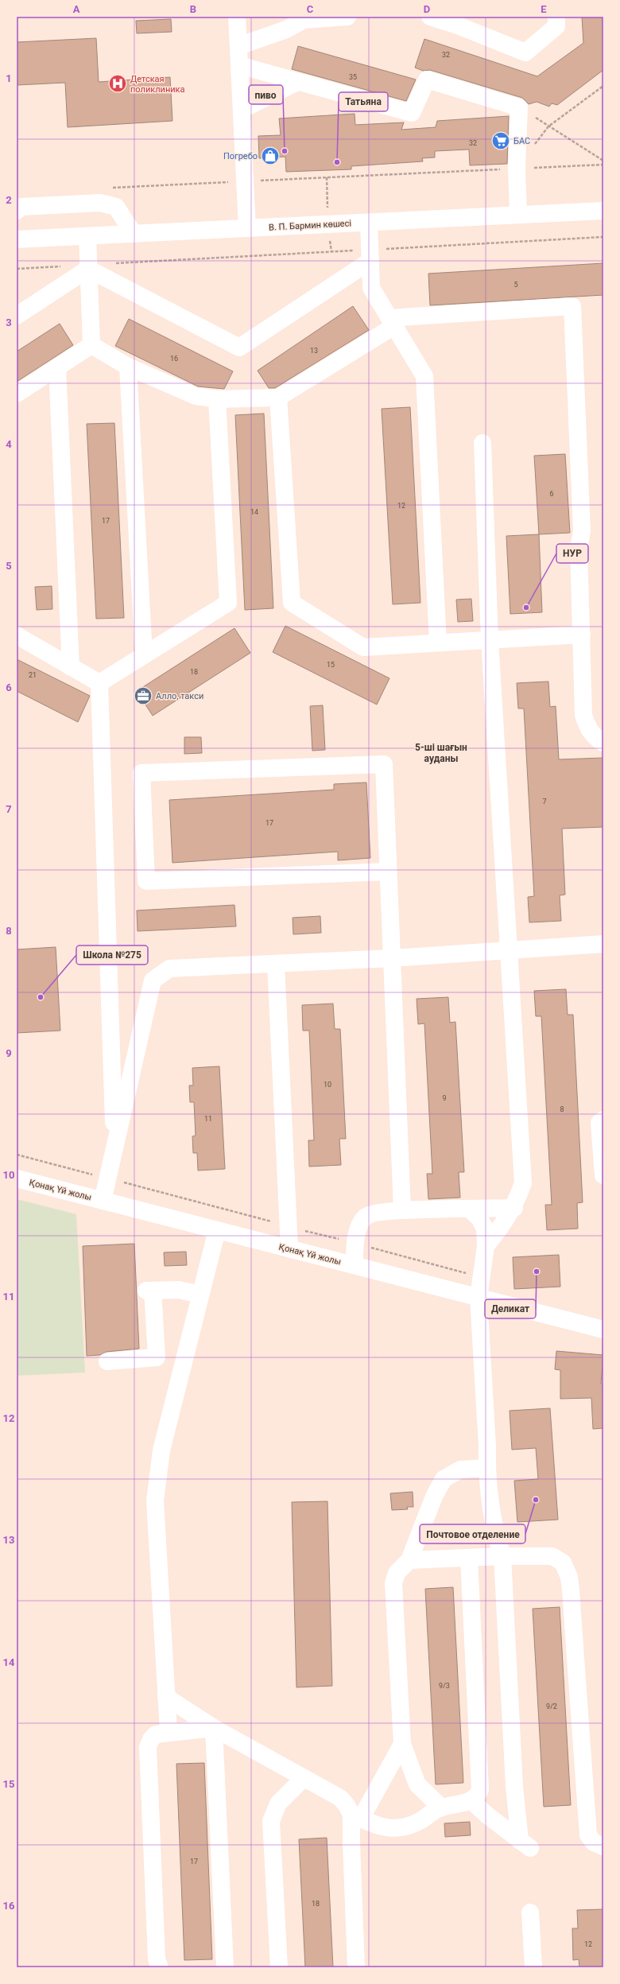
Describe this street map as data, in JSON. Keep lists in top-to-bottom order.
{
  "streets": {
    "street": ["В. П. Бармин көшесі", "Қонақ Үй жолы"]
  },
  "districts": ["5-ші шағын ауданы"],
  "places": {
    "hospital": ["Детская поликлиника"],
    "supermarket": ["БАС"],
    "other": [
      "пиво",
      "Татьяна",
      "НУР",
      "Школа №275",
      "Деликат",
      "Почтовое отделение"
    ],
    "shop": ["Погребо"],
    "office": ["Алло, такси"]
  },
  "house_numbers": [
    "32",
    "35",
    "32",
    "5",
    "13",
    "16",
    "6",
    "12",
    "14",
    "17",
    "15",
    "18",
    "21",
    "7",
    "17",
    "10",
    "9",
    "8",
    "11",
    "9/3",
    "9/2",
    "17",
    "18",
    "12"
  ],
  "grid": {
    "columns": [
      "A",
      "B",
      "C",
      "D",
      "E"
    ],
    "rows": [
      "1",
      "2",
      "3",
      "4",
      "5",
      "6",
      "7",
      "8",
      "9",
      "10",
      "11",
      "12",
      "13",
      "14",
      "15",
      "16"
    ]
  }
}
